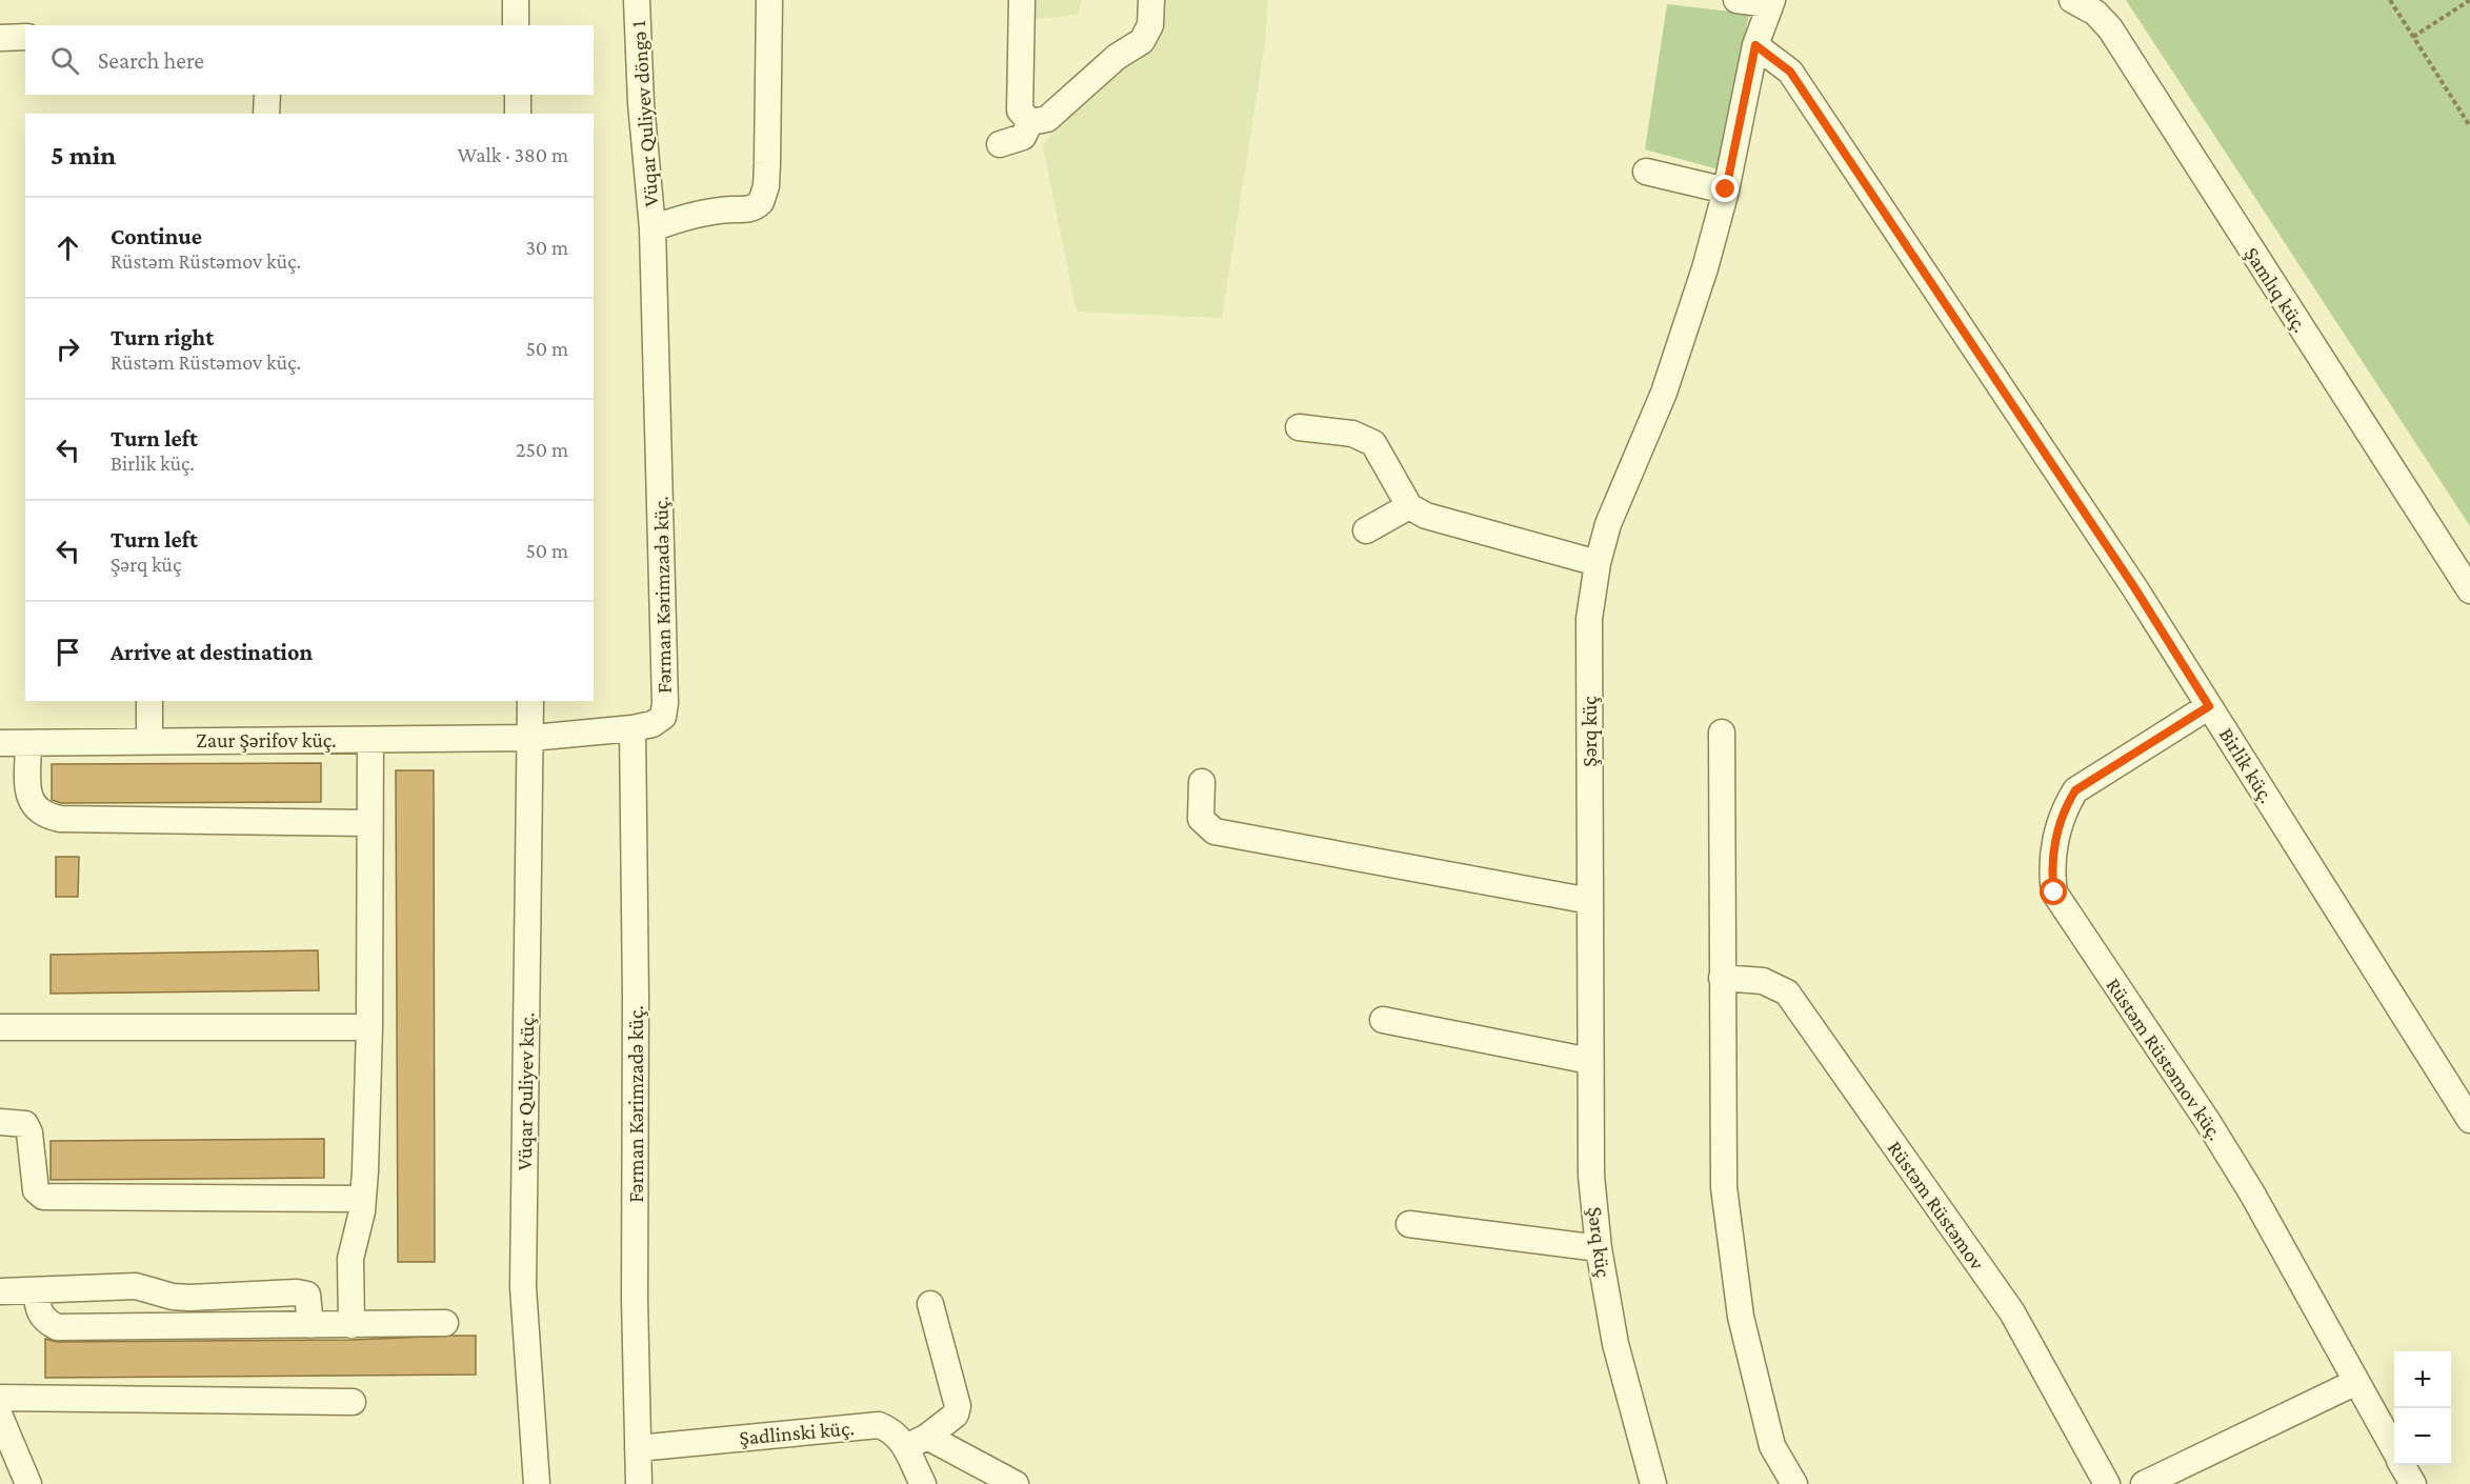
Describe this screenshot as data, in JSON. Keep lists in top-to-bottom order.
{
  "streets": {
    "street": [
      "Vüqar Quliyev döngə 1",
      "Şamlıq küç.",
      "Fərman Kərimzadə küç.",
      "Şərq küç",
      "Zaur Şərifov küç.",
      "Birlik küç.",
      "Rüstəm Rüstəmov küç.",
      "Vüqar Quliyev küç.",
      "Rüstəm Rüstəmov",
      "Şadlinski küç."
    ]
  },
  "crossings": [
    ["Vüqar Quliyev döngə 1", "Fərman Kərimzadə küç."],
    ["Fərman Kərimzadə küç.", "Zaur Şərifov küç."],
    ["Fərman Kərimzadə küç.", "Şadlinski küç."],
    ["Şərq küç", "Birlik küç."],
    ["Zaur Şərifov küç.", "Vüqar Quliyev küç."],
    ["Birlik küç.", "Rüstəm Rüstəmov küç."]
  ],
  "page": {
    "search": "Search here",
    "heading": ["5 min", "Walk · 380 m"],
    "list": [
      ["Continue", "Rüstəm Rüstəmov küç.", "30 m"],
      ["Turn right", "Rüstəm Rüstəmov küç.", "50 m"],
      ["Turn left", "Birlik küç.", "250 m"],
      ["Turn left", "Şərq küç", "50 m"],
      "Arrive at destination"
    ],
    "map_buttons": ["+", "−"]
  }
}
